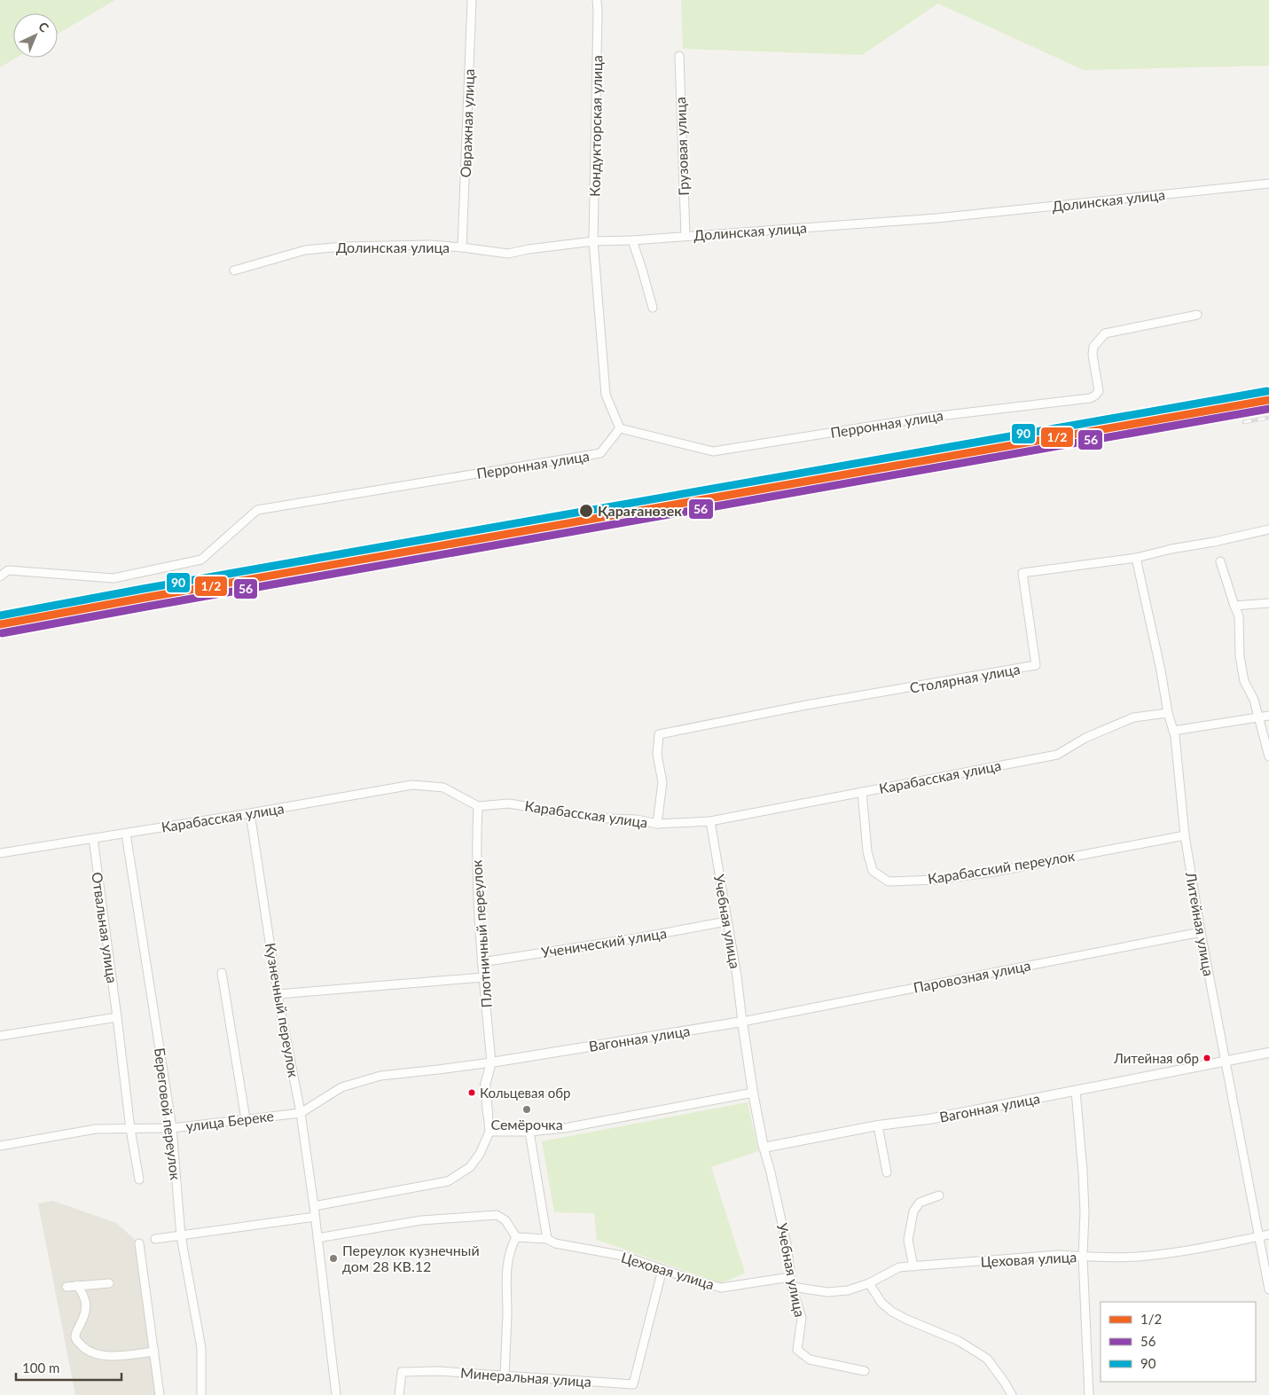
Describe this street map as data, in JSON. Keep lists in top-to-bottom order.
{
  "streets": {
    "street": [
      "Овражная улица",
      "Кондукторская улица",
      "Грузовая улица",
      "Долинская улица",
      "Перронная улица",
      "Столярная улица",
      "Карабасская улица",
      "Карабасский переулок",
      "Учебная улица",
      "Литейная улица",
      "Отвальная улица",
      "Плотничный переулок",
      "Ученический улица",
      "Паровозная улица",
      "Кузнечный переулок",
      "Вагонная улица",
      "Береговой переулок",
      "улица Береке",
      "Цеховая улица",
      "Минеральная улица"
    ]
  },
  "crossings": [
    ["Овражная улица", "Долинская улица"],
    ["Кондукторская улица", "Долинская улица"],
    ["Кондукторская улица", "Перронная улица"],
    ["Грузовая улица", "Долинская улица"],
    ["Столярная улица", "Карабасская улица"],
    ["Столярная улица", "Литейная улица"],
    ["Карабасская улица", "Карабасский переулок"],
    ["Карабасская улица", "Учебная улица"],
    ["Карабасская улица", "Литейная улица"],
    ["Карабасская улица", "Отвальная улица"],
    ["Карабасская улица", "Плотничный переулок"],
    ["Карабасская улица", "Кузнечный переулок"],
    ["Карабасская улица", "Береговой переулок"],
    ["Карабасский переулок", "Литейная улица"],
    ["Учебная улица", "Ученический улица"],
    ["Учебная улица", "Паровозная улица"],
    ["Учебная улица", "Вагонная улица"],
    ["Учебная улица", "Цеховая улица"],
    ["Литейная улица", "Паровозная улица"],
    ["Литейная улица", "Вагонная улица"],
    ["Литейная улица", "Цеховая улица"],
    ["Отвальная улица", "улица Береке"],
    ["Плотничный переулок", "Ученический улица"],
    ["Плотничный переулок", "Вагонная улица"],
    ["Паровозная улица", "Вагонная улица"],
    ["Кузнечный переулок", "улица Береке"],
    ["Береговой переулок", "улица Береке"],
    ["Цеховая улица", "Минеральная улица"]
  ],
  "places": [
    "Қарағанөзек",
    "Литейная обр",
    "Кольцевая обр",
    "Семёрочка",
    "Переулок кузнечный дом 28 КВ.12"
  ],
  "lines": ["transit line 90", "transit line 1/2", "transit line 56"],
  "legend": ["1/2", "56", "90"],
  "scale_bar": "100 m",
  "north": "top right"
}
